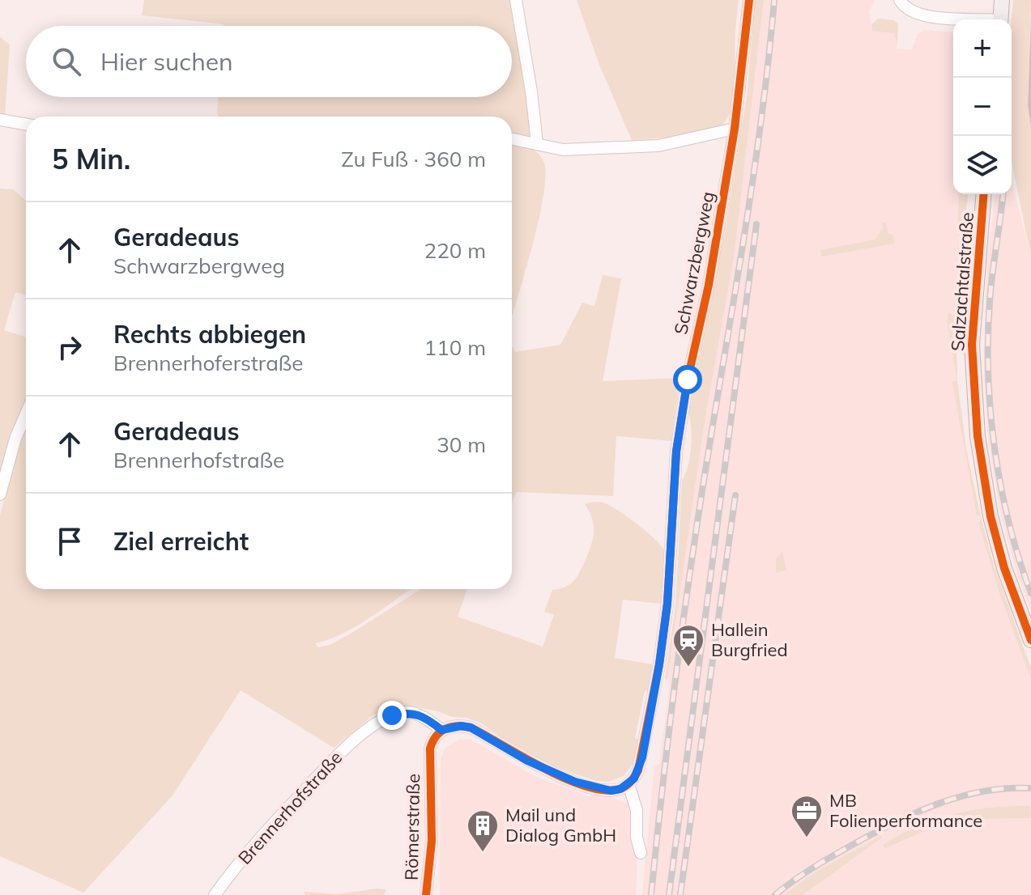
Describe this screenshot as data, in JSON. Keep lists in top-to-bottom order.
{
  "streets": {
    "main road": ["Salzachtalstraße"],
    "street": ["Schwarzbergweg", "Brennerhofstraße", "Römerstraße"]
  },
  "crossings": [
    ["Brennerhofstraße", "Römerstraße"]
  ],
  "places": {
    "station": ["Hallein Burgfried"],
    "office": ["MB Folienperformance"],
    "building": ["Mail und Dialog GmbH"]
  },
  "page": {
    "map_buttons": ["+", "−"],
    "search": "Hier suchen",
    "heading": ["5 Min.", "Zu Fuß · 360 m"],
    "list": [
      ["Geradeaus", "Schwarzbergweg", "220 m"],
      ["Rechts abbiegen", "Brennerhoferstraße", "110 m"],
      ["Geradeaus", "Brennerhofstraße", "30 m"],
      "Ziel erreicht"
    ]
  }
}
